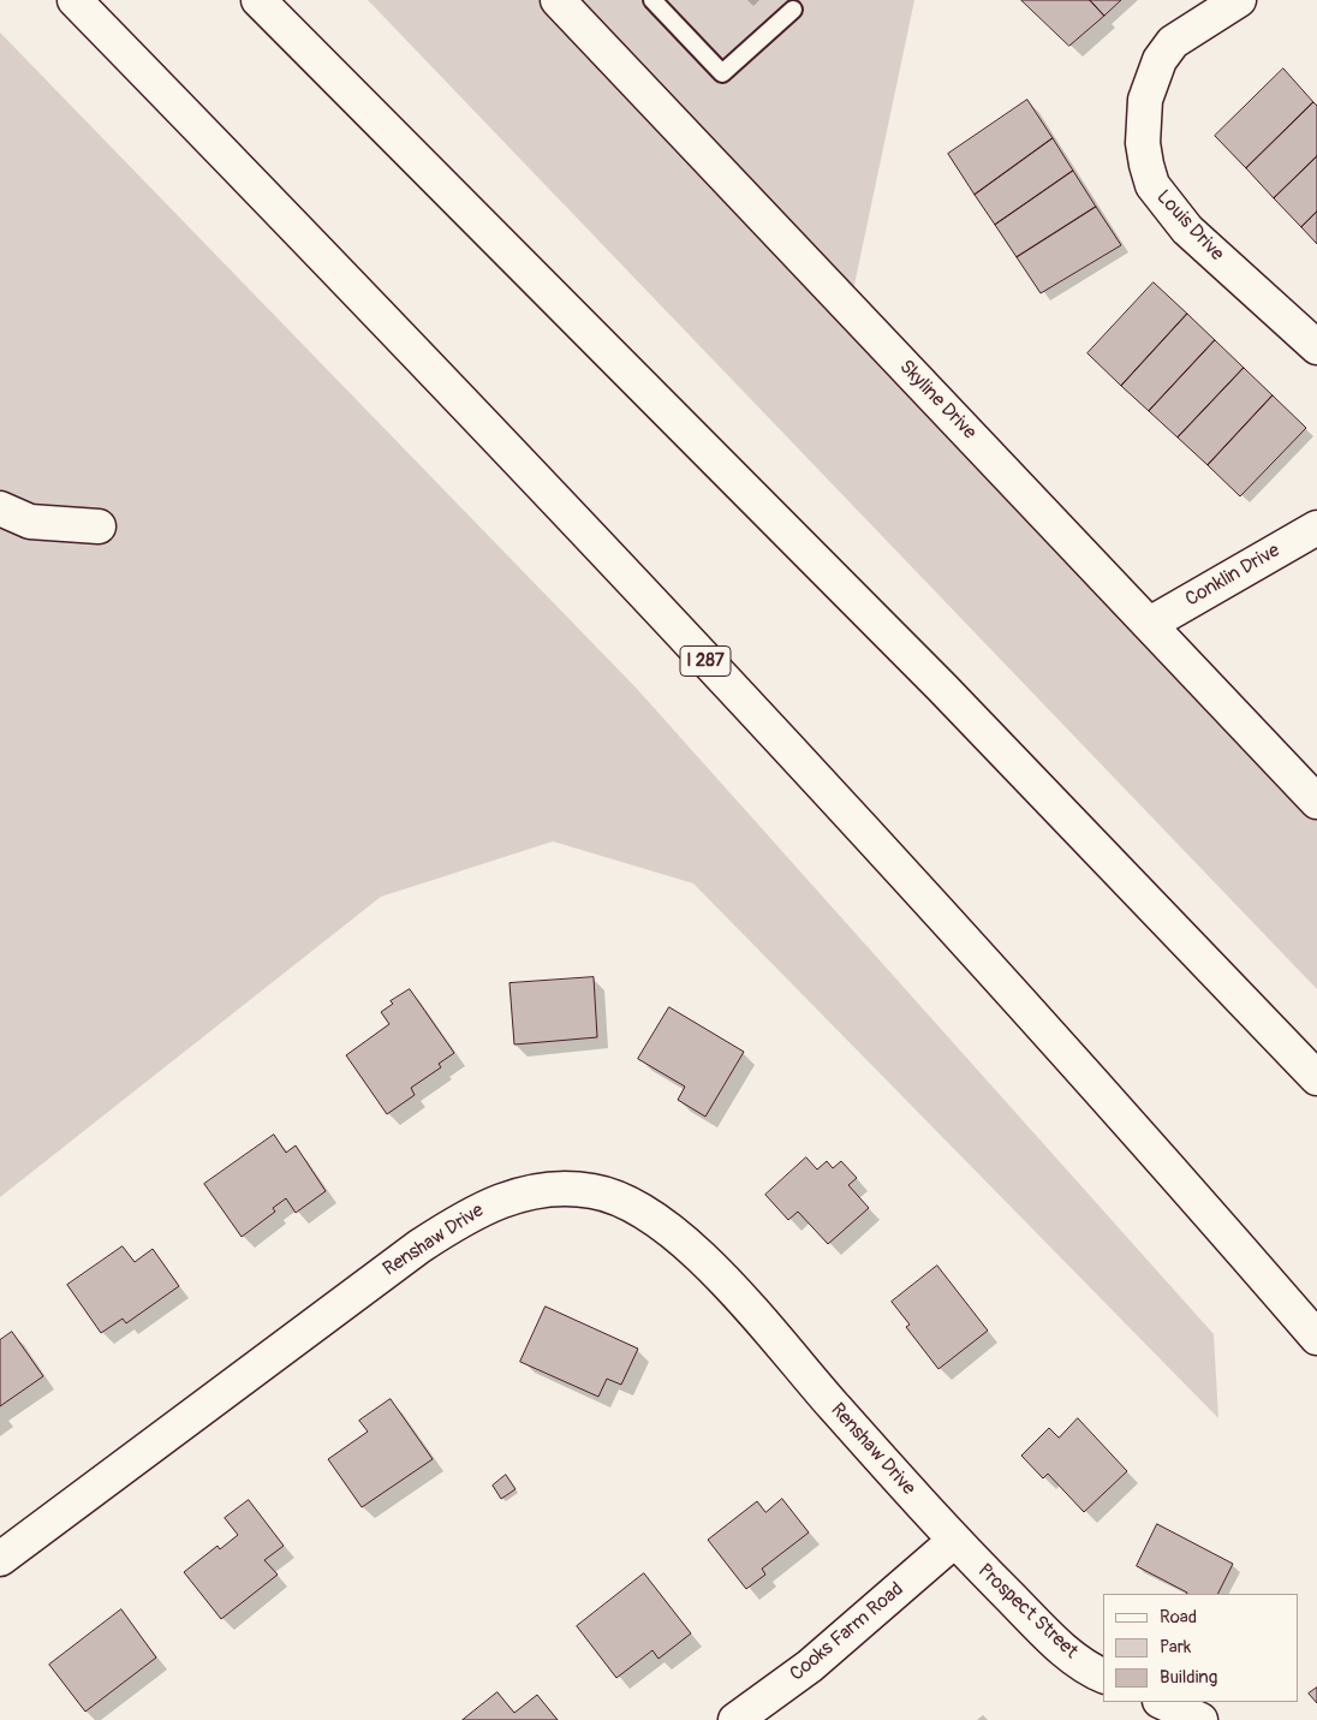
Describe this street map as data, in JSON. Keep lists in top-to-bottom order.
{
  "streets": {
    "main road": [
      "Louis Drive",
      "Skyline Drive",
      "Conklin Drive",
      "I 287",
      "Renshaw Drive",
      "Prospect Street",
      "Cooks Farm Road"
    ]
  },
  "crossings": [
    ["Skyline Drive", "Conklin Drive"],
    ["Renshaw Drive", "Prospect Street"],
    ["Renshaw Drive", "Cooks Farm Road"],
    ["Prospect Street", "Cooks Farm Road"]
  ],
  "legend": ["Road", "Park", "Building"]
}
